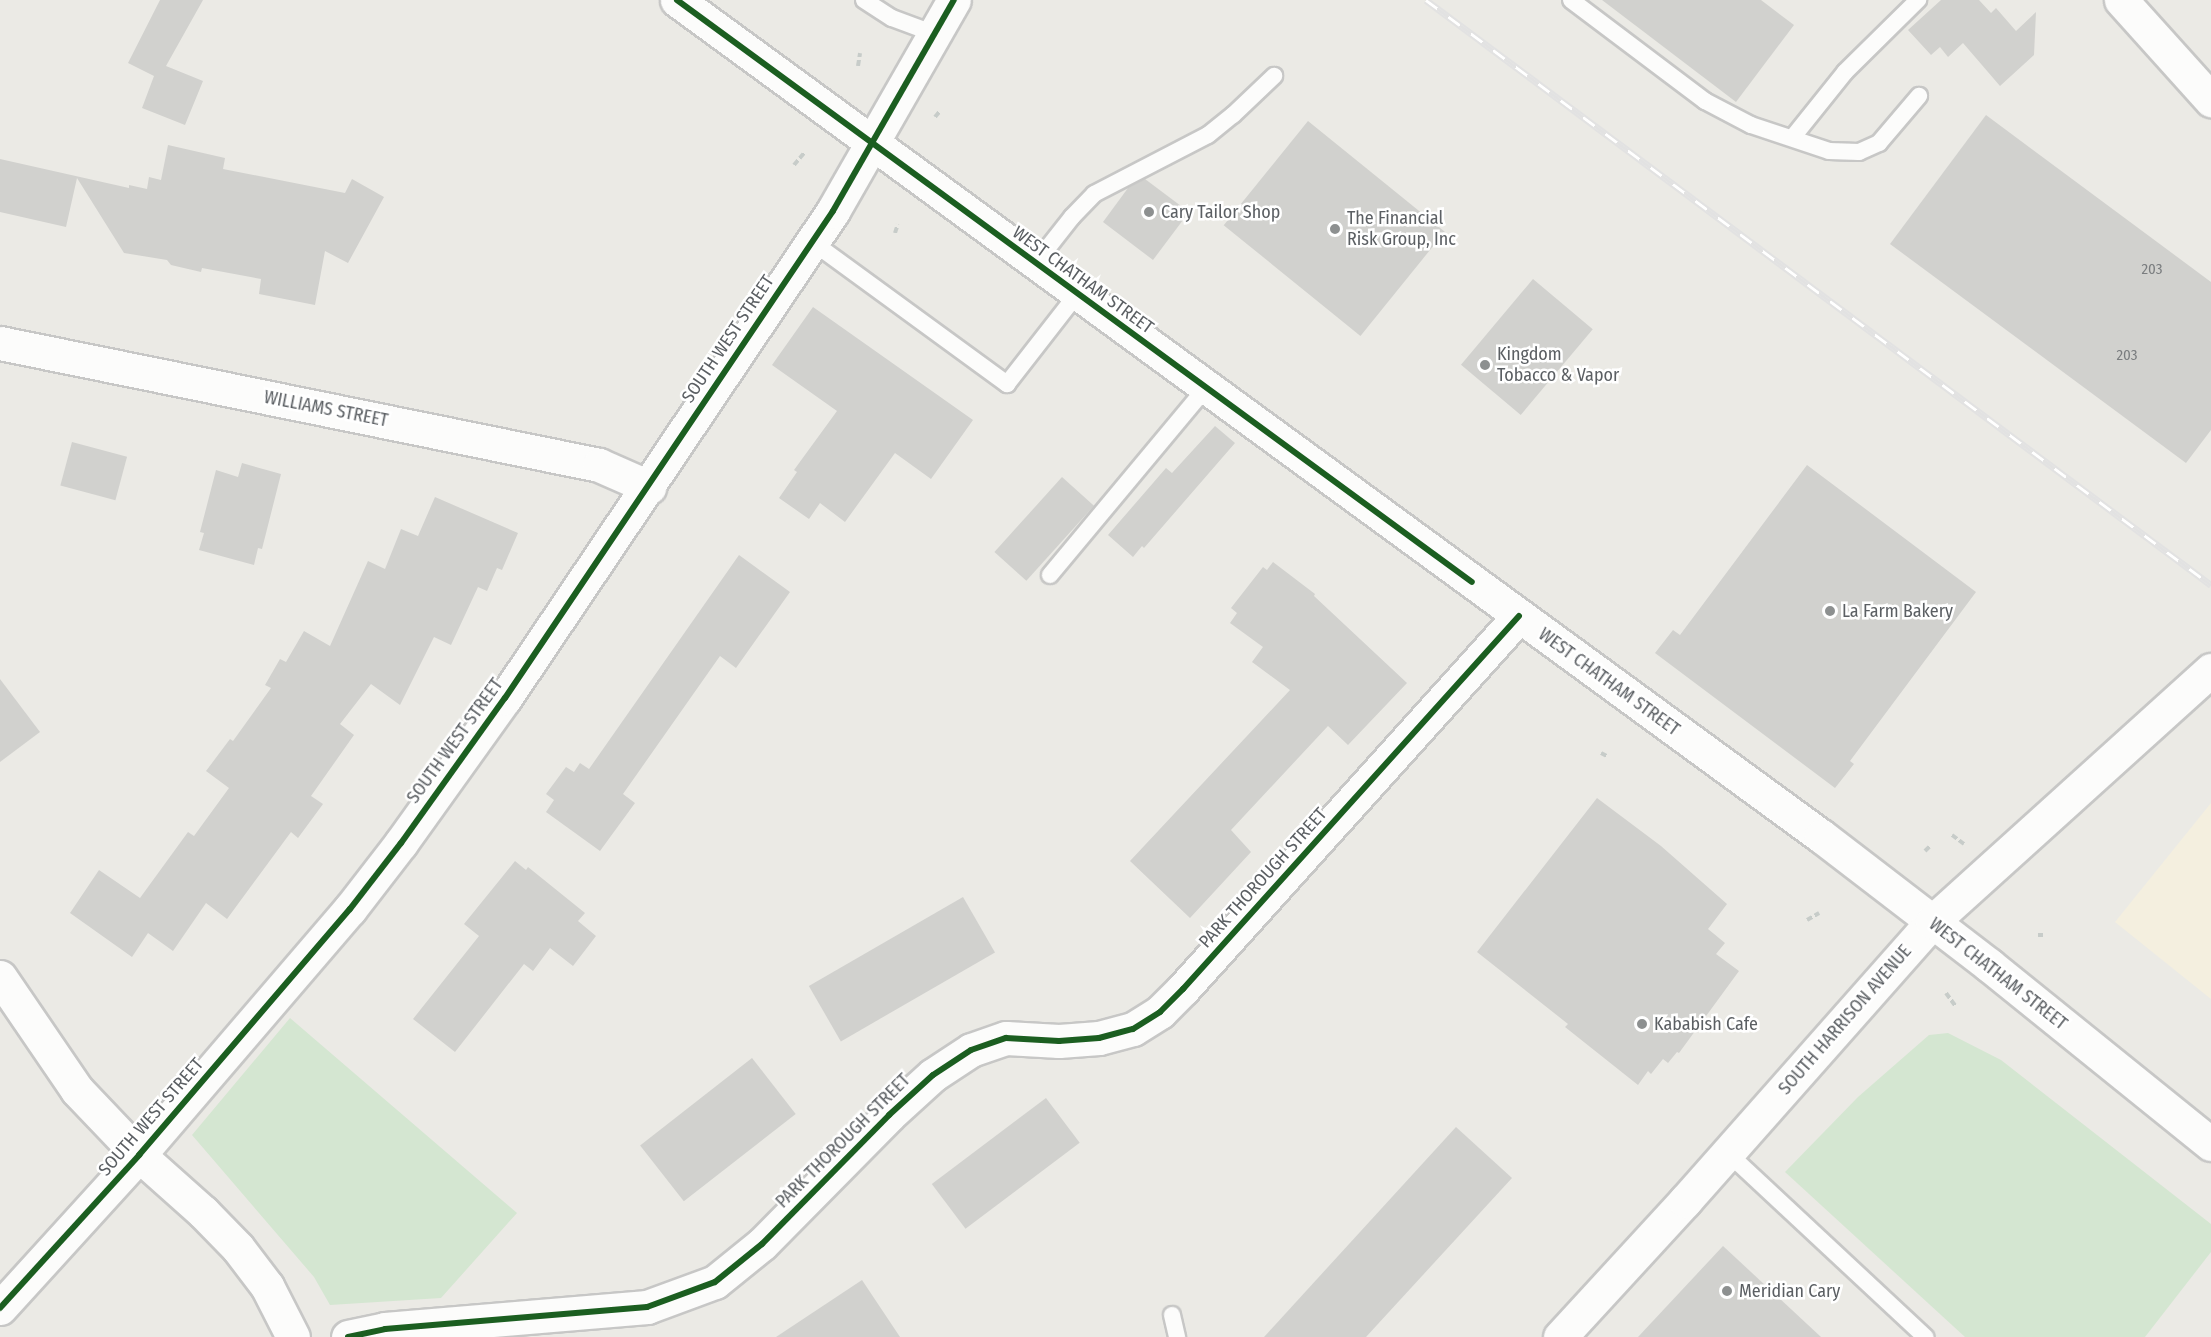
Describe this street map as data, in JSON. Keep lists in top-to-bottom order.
{
  "streets": {
    "street": [
      "WEST CHATHAM STREET",
      "SOUTH WEST STREET",
      "WILLIAMS STREET",
      "PARK THOROUGH STREET",
      "SOUTH HARRISON AVENUE"
    ]
  },
  "crossings": [
    ["WEST CHATHAM STREET", "SOUTH WEST STREET"],
    ["WEST CHATHAM STREET", "PARK THOROUGH STREET"],
    ["WEST CHATHAM STREET", "SOUTH HARRISON AVENUE"],
    ["SOUTH WEST STREET", "WILLIAMS STREET"]
  ],
  "places": [
    "Cary Tailor Shop",
    "The Financial Risk Group, Inc",
    "Kingdom Tobacco & Vapor",
    "La Farm Bakery",
    "Kababish Cafe",
    "Meridian Cary"
  ],
  "house_numbers": ["203", "203"]
}
